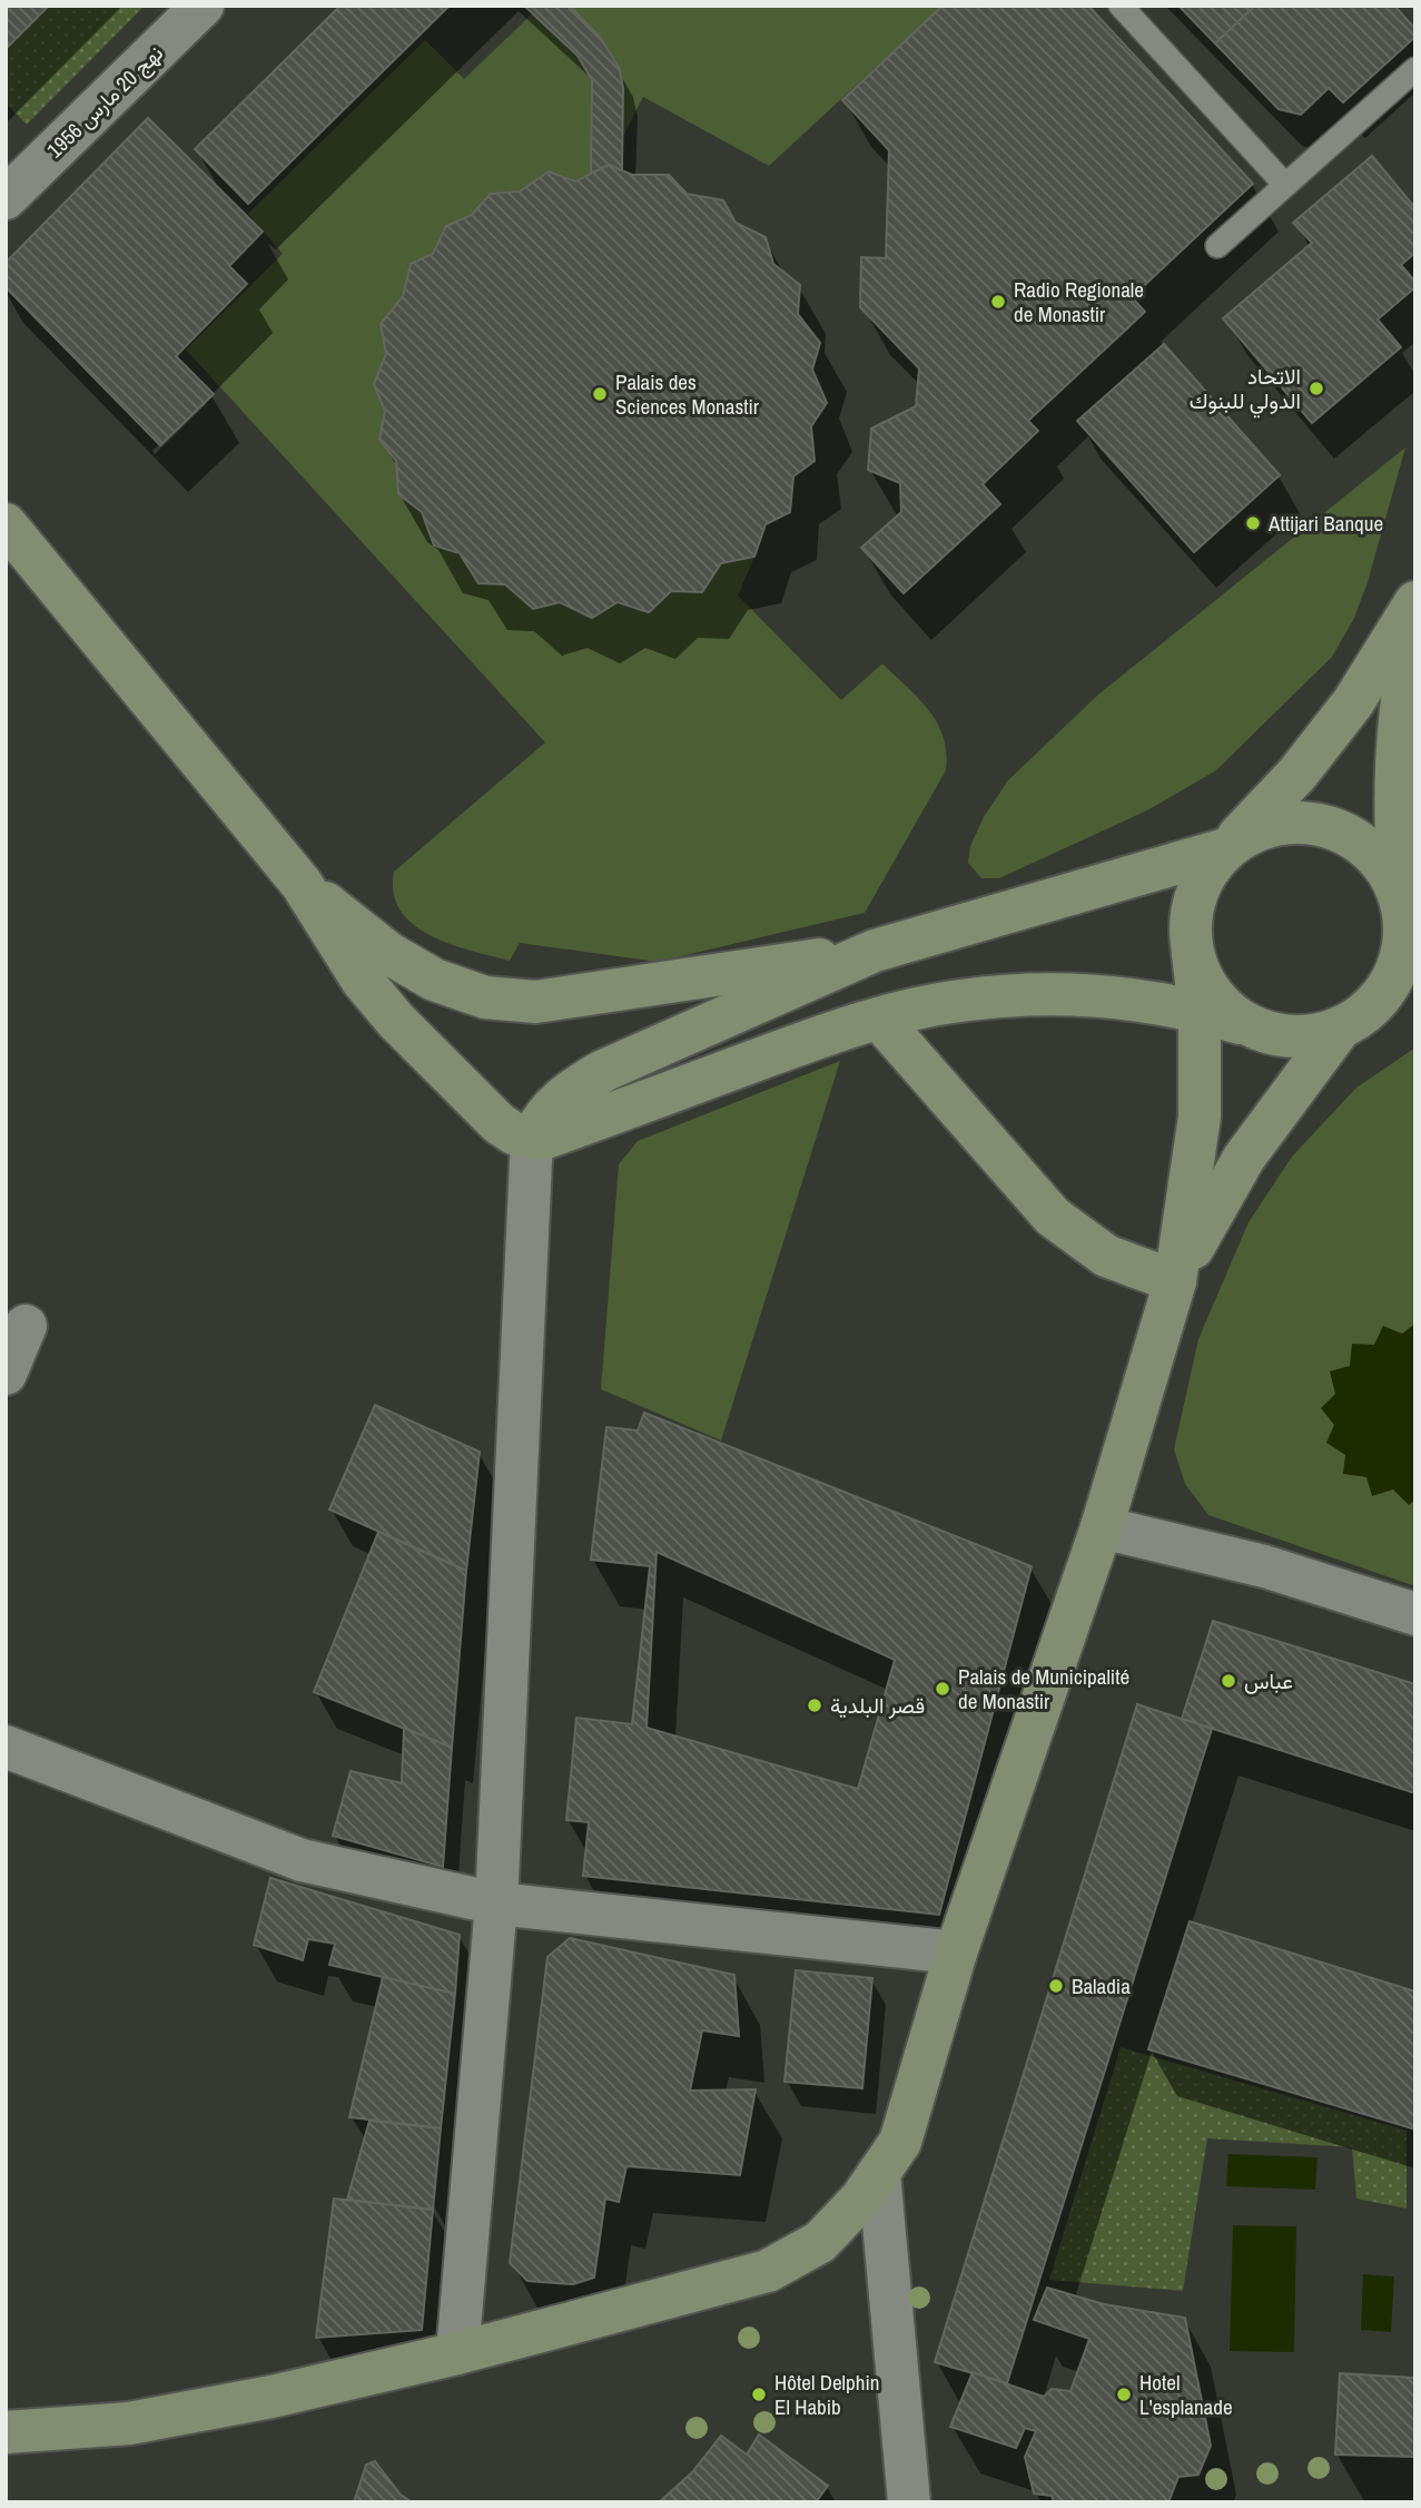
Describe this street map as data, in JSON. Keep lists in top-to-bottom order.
{
  "streets": {
    "street": ["نهج 20 مارس 1956"]
  },
  "places": [
    "Radio Regionale de Monastir",
    "الاتحاد الدولي للبنوك",
    "Palais des Sciences Monastir",
    "Attijari Banque",
    "عباس",
    "Palais de Municipalité de Monastir",
    "قصر البلدية",
    "Baladia",
    "Hôtel Delphin El Habib",
    "Hotel L'esplanade"
  ]
}
